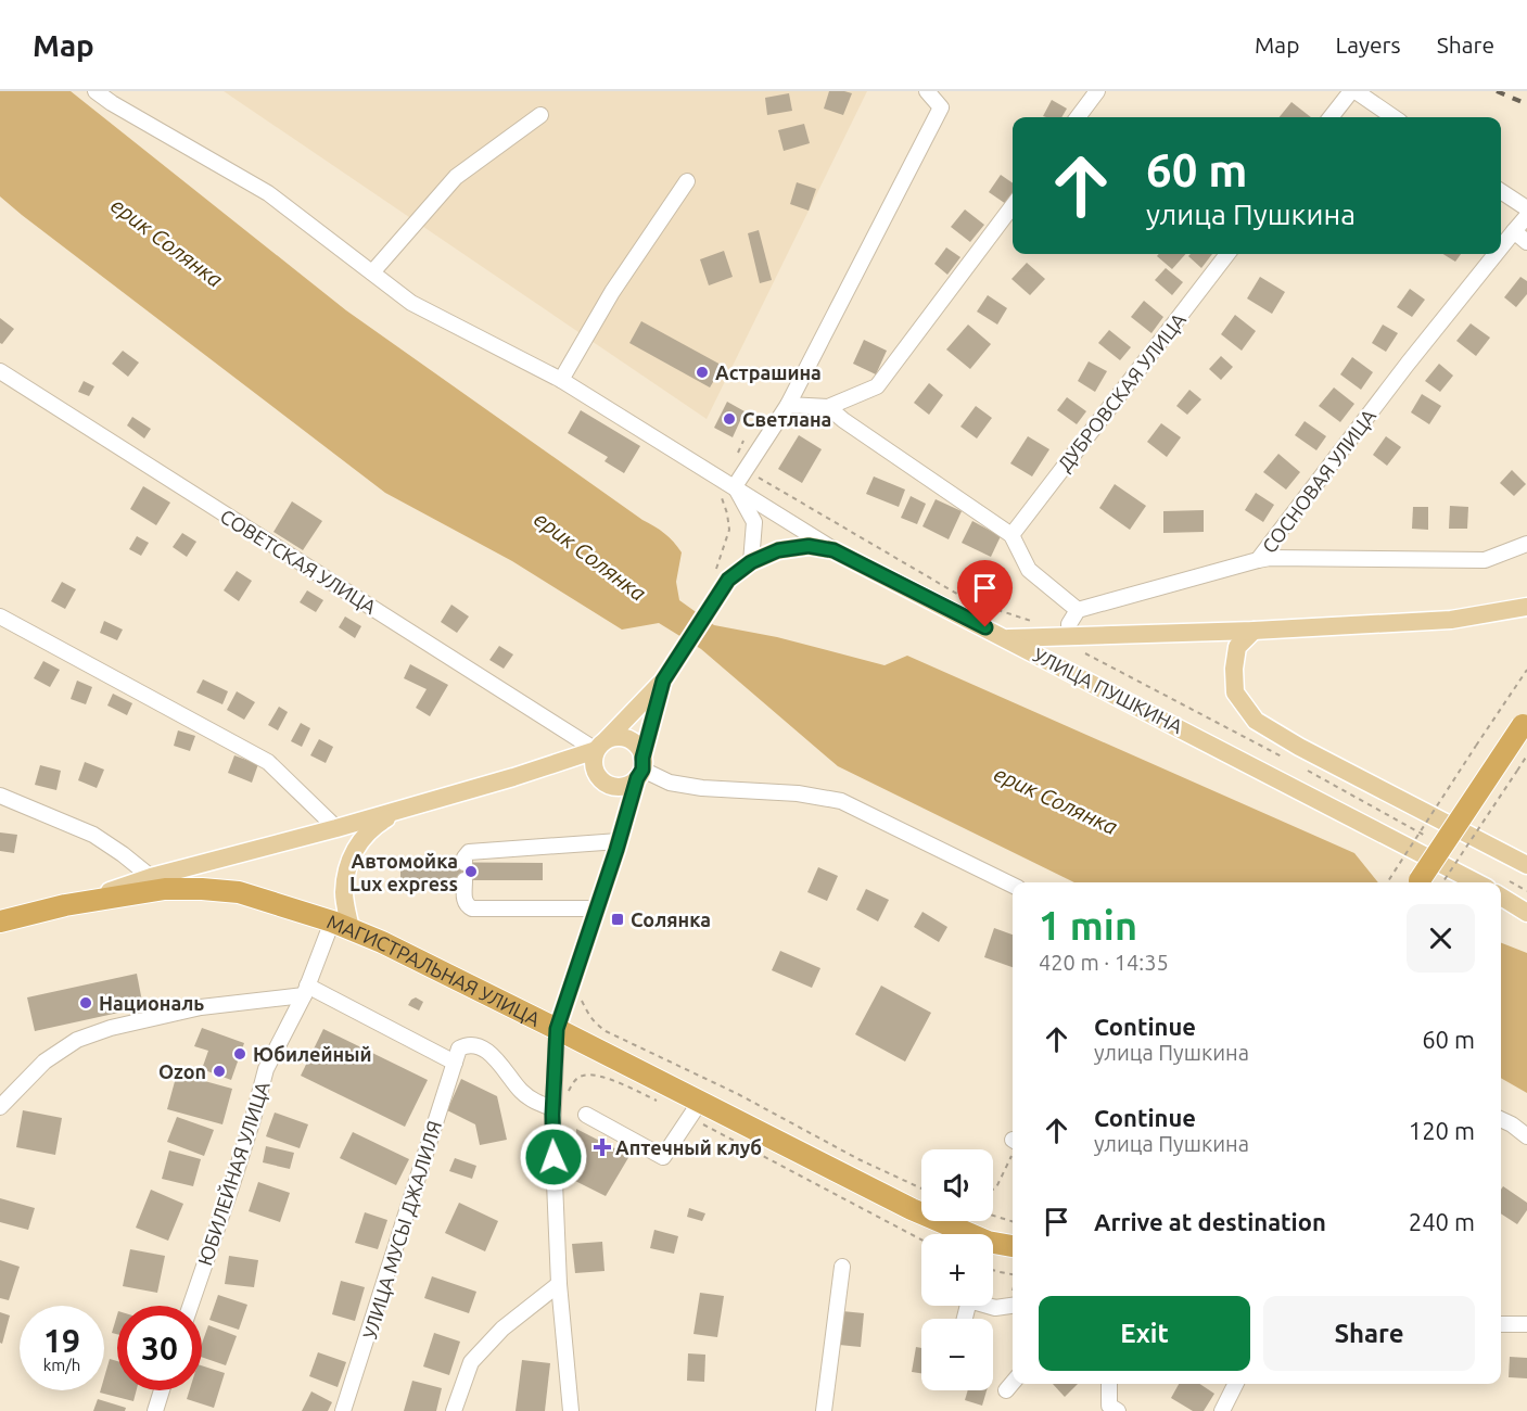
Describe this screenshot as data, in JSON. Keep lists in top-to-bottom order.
{
  "streets": {
    "highway": ["МАГИСТРАЛЬНАЯ УЛИЦА"],
    "main road": ["УЛИЦА ПУШКИНА"],
    "street": [
      "ДУБРОВСКАЯ УЛИЦА",
      "СОСНОВАЯ УЛИЦА",
      "СОВЕТСКАЯ УЛИЦА",
      "ЮБИЛЕЙНАЯ УЛИЦА",
      "УЛИЦА МУСЫ ДЖАЛИЛЯ"
    ]
  },
  "crossings": [
    ["СОВЕТСКАЯ УЛИЦА", "УЛИЦА ПУШКИНА"],
    ["УЛИЦА ПУШКИНА", "МАГИСТРАЛЬНАЯ УЛИЦА"],
    ["МАГИСТРАЛЬНАЯ УЛИЦА", "ЮБИЛЕЙНАЯ УЛИЦА"]
  ],
  "water": ["ерик Солянка"],
  "places": {
    "other": [
      "Астрашина",
      "Светлана",
      "Автомойка Lux express",
      "Националь",
      "Юбилейный",
      "Ozon"
    ],
    "transit": ["Солянка"],
    "health": ["Аптечный клуб"]
  },
  "page": {
    "header": "Map",
    "nav": ["Map", "Layers", "Share"],
    "turn": ["60 m", "улица Пушкина"],
    "heading": ["1 min", "420 m · 14:35"],
    "list": [
      {
        "name": "Continue",
        "note": "улица Пушкина",
        "value": "60 m"
      },
      {
        "name": "Continue",
        "note": "улица Пушкина",
        "value": "120 m"
      },
      {
        "name": "Arrive at destination",
        "value": "240 m"
      }
    ],
    "map_buttons": ["+", "−"],
    "buttons": ["Exit", "Share"],
    "speed": "19 km/h",
    "limit": "30"
  }
}
